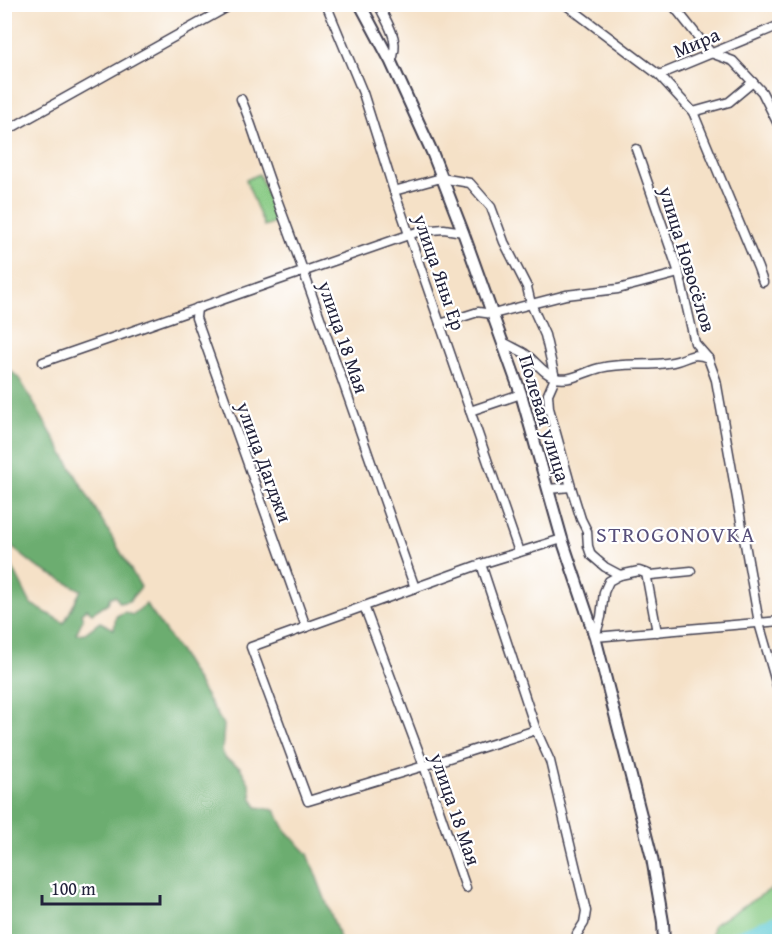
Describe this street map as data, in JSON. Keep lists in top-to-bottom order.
{
  "streets": {
    "main road": ["Полевая улица"],
    "street": [
      "Мира",
      "улица Новосёлов",
      "улица Яны Ер",
      "улица 18 Мая",
      "улица Дагджи"
    ]
  },
  "districts": ["STROGONOVKA"],
  "scale_bar": "100 m"
}
